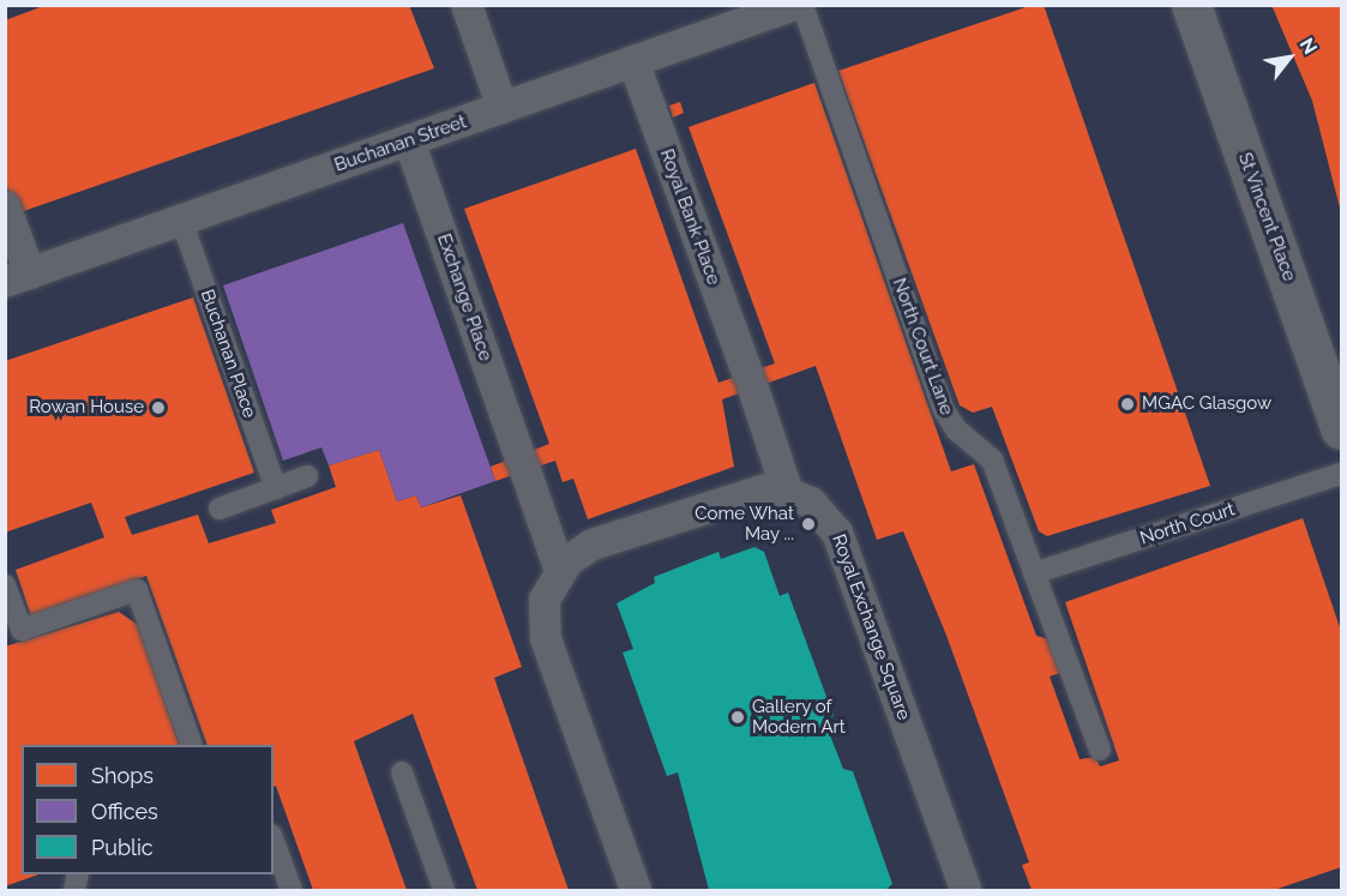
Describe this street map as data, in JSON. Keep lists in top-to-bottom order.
{
  "streets": {
    "street": [
      "Buchanan Street",
      "Royal Bank Place",
      "St Vincent Place",
      "Exchange Place",
      "Royal Exchange Square"
    ],
    "lane": ["North Court Lane", "Buchanan Place", "North Court"]
  },
  "crossings": [
    ["Buchanan Street", "Royal Bank Place"],
    ["Buchanan Street", "Exchange Place"],
    ["Buchanan Street", "Buchanan Place"],
    ["Royal Bank Place", "Royal Exchange Square"],
    ["North Court Lane", "North Court"]
  ],
  "places": [
    "MGAC Glasgow",
    "Rowan House",
    "Come What May ...",
    "Gallery of Modern Art"
  ],
  "legend": ["Shops", "Offices", "Public"],
  "north": "top right"
}
